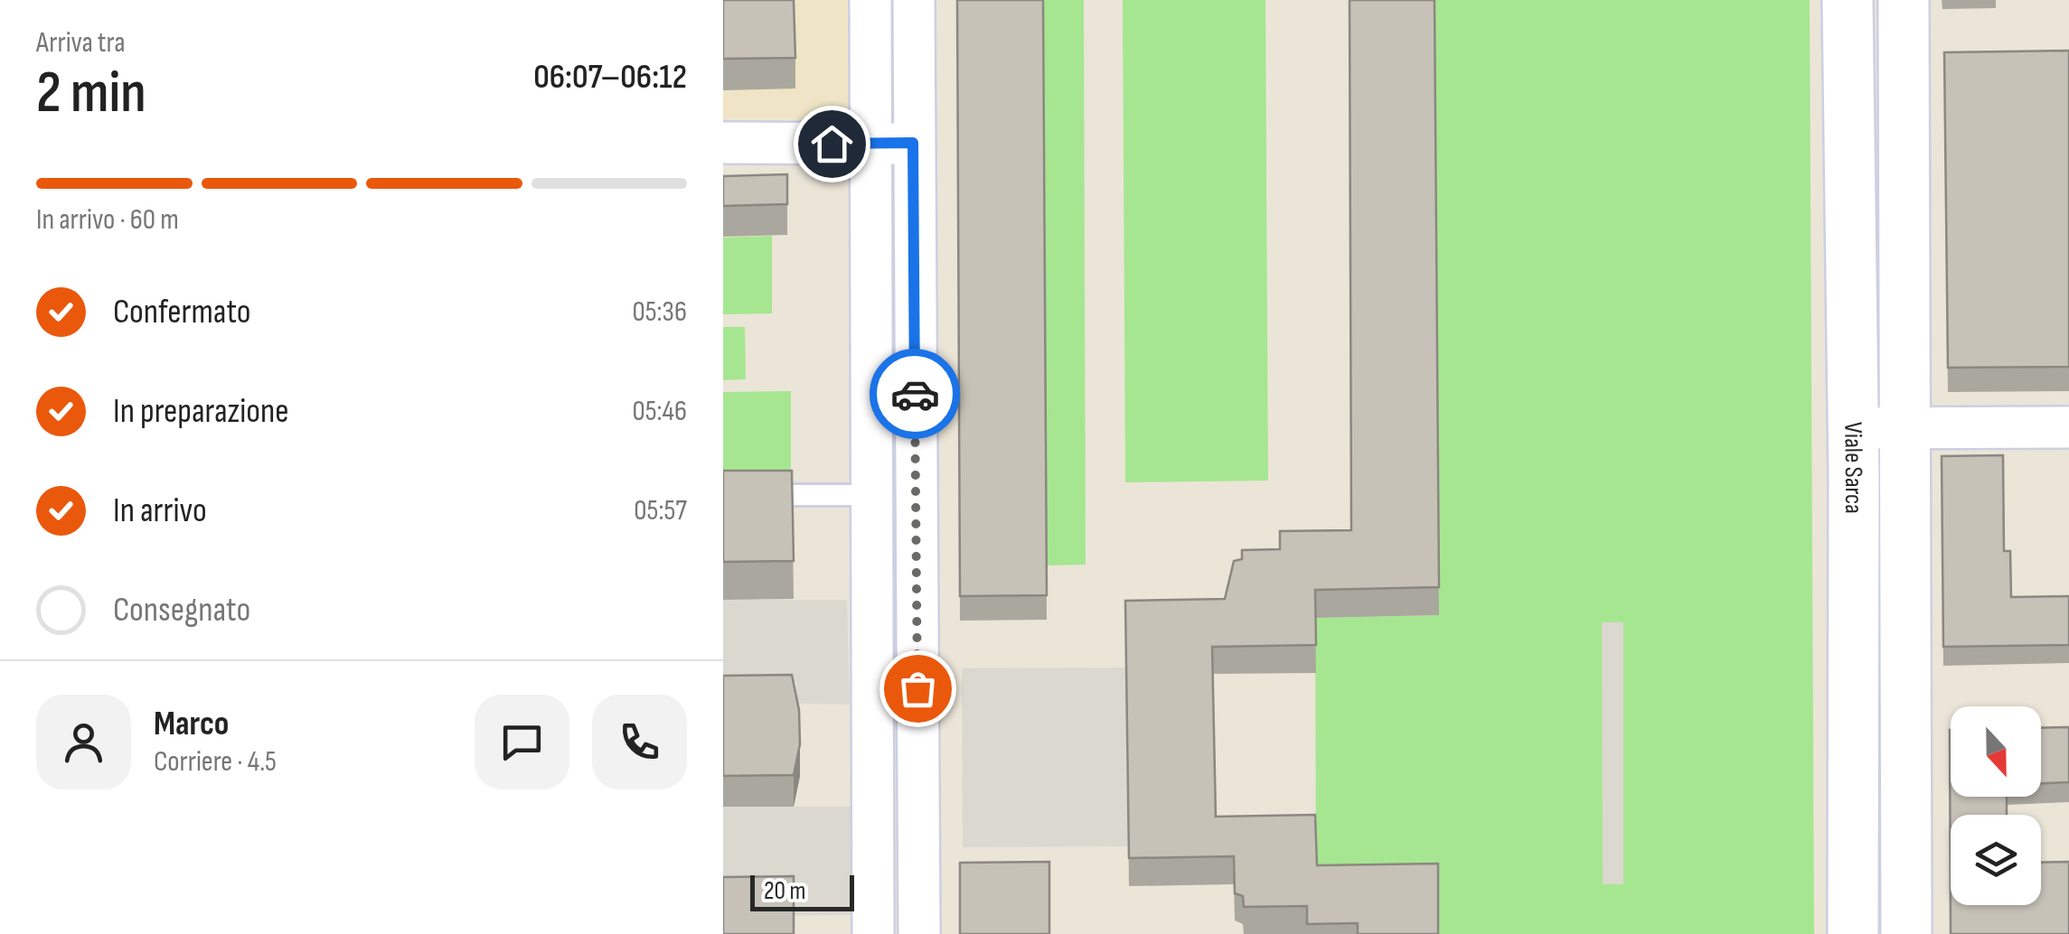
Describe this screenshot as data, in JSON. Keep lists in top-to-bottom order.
{
  "streets": {
    "street": ["Viale Sarca"]
  },
  "scale_bar": "20 m",
  "north": "bottom",
  "page": {
    "heading": ["2 min", "Arriva tra", "06:07–06:12"],
    "panel": ["Marco", "Corriere · 4.5"],
    "bar": "In arrivo · 60 m",
    "list": [
      ["Confermato", "05:36"],
      ["In preparazione", "05:46"],
      ["In arrivo", "05:57"],
      "Consegnato"
    ],
    "scale": "20 m"
  }
}
